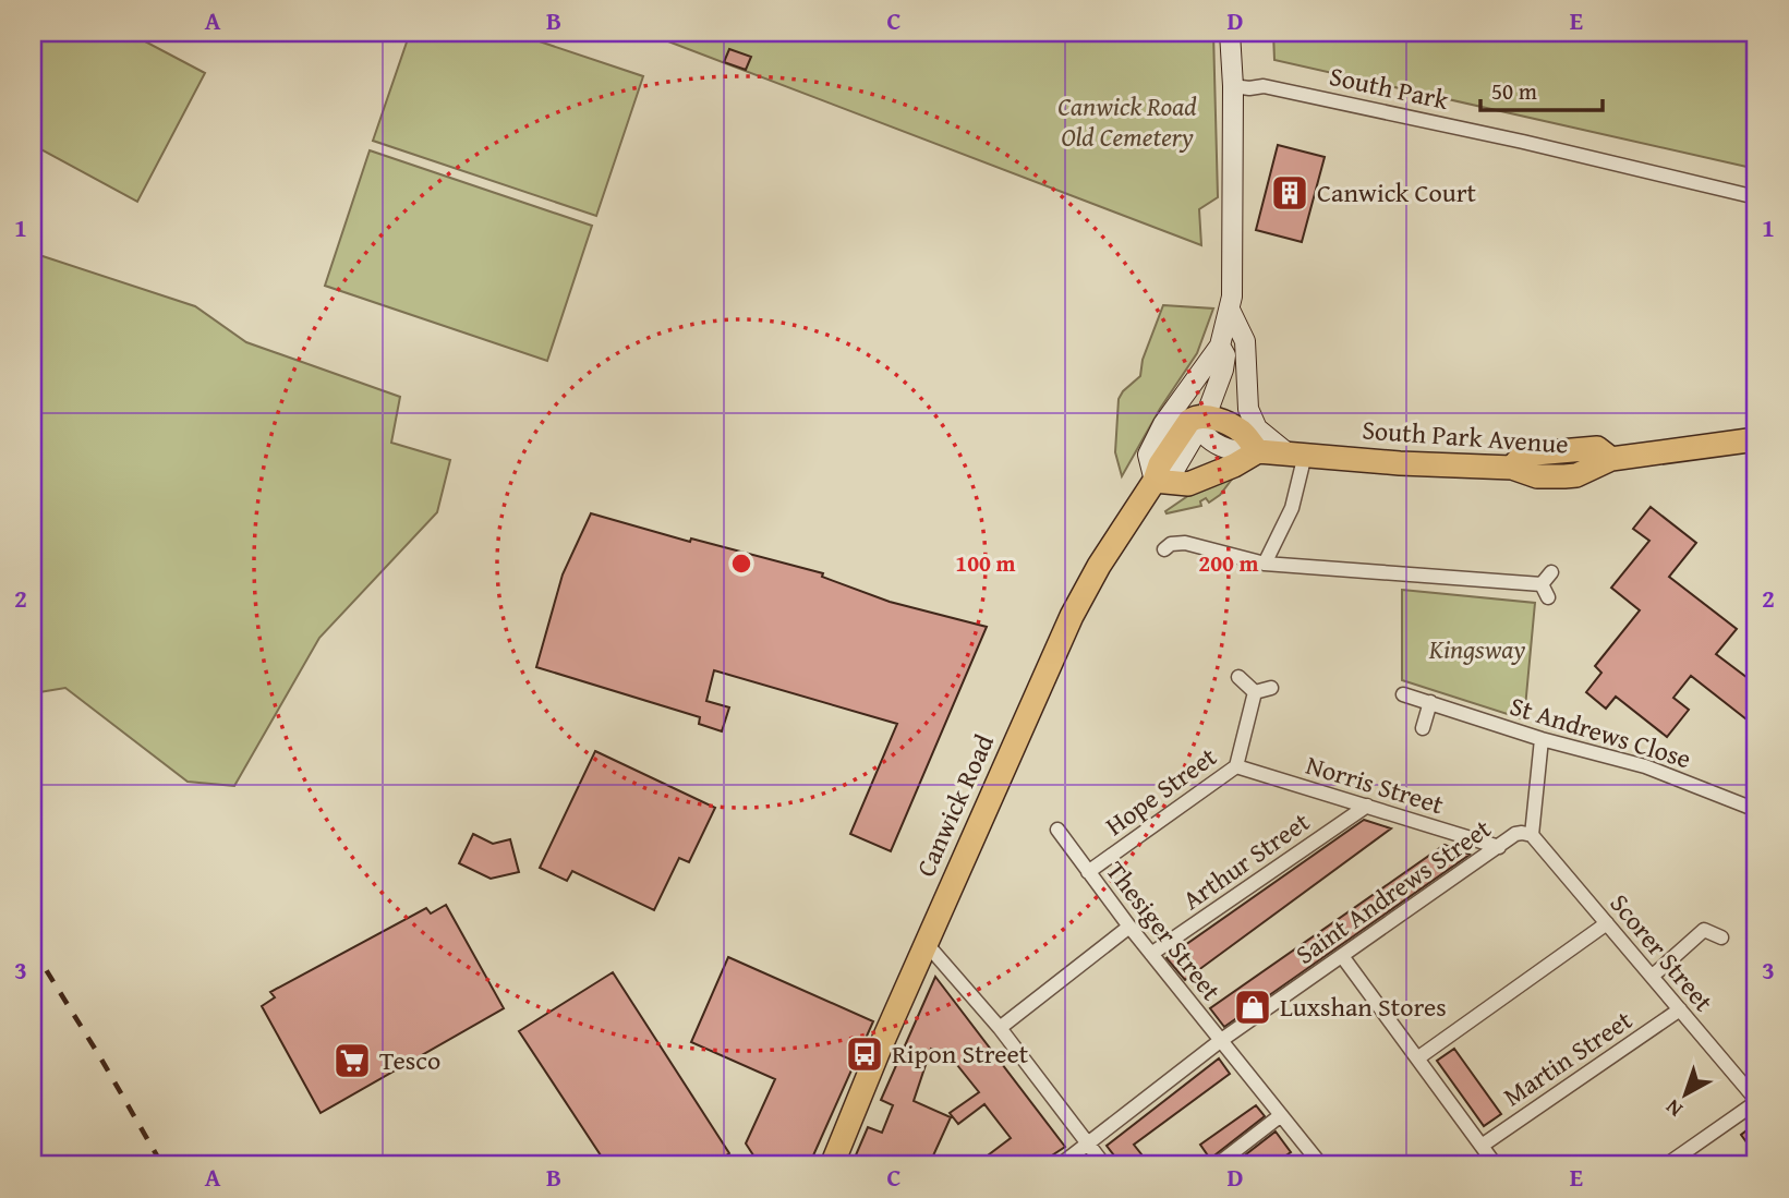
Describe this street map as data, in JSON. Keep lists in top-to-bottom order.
{
  "streets": {
    "main road": ["South Park Avenue", "Canwick Road"],
    "street": [
      "South Park",
      "St Andrews Close",
      "Norris Street",
      "Hope Street",
      "Arthur Street",
      "Saint Andrews Street",
      "Thesiger Street",
      "Scorer Street",
      "Martin Street"
    ]
  },
  "crossings": [
    ["St Andrews Close", "Saint Andrews Street"],
    ["Norris Street", "Hope Street"],
    ["Norris Street", "Arthur Street"],
    ["Norris Street", "Saint Andrews Street"],
    ["Hope Street", "Thesiger Street"],
    ["Arthur Street", "Thesiger Street"],
    ["Saint Andrews Street", "Thesiger Street"],
    ["Saint Andrews Street", "Scorer Street"],
    ["Scorer Street", "Martin Street"]
  ],
  "parks": ["Canwick Road Old Cemetery", "Kingsway"],
  "places": {
    "building": ["Canwick Court"],
    "shop": ["Luxshan Stores"],
    "bus stop": ["Ripon Street"],
    "supermarket": ["Tesco"]
  },
  "scale_bar": "50 m",
  "north": "bottom left",
  "grid": {
    "columns": [
      "A",
      "B",
      "C",
      "D",
      "E"
    ],
    "rows": ["1", "2", "3"]
  },
  "rings": ["100 m", "200 m"]
}
